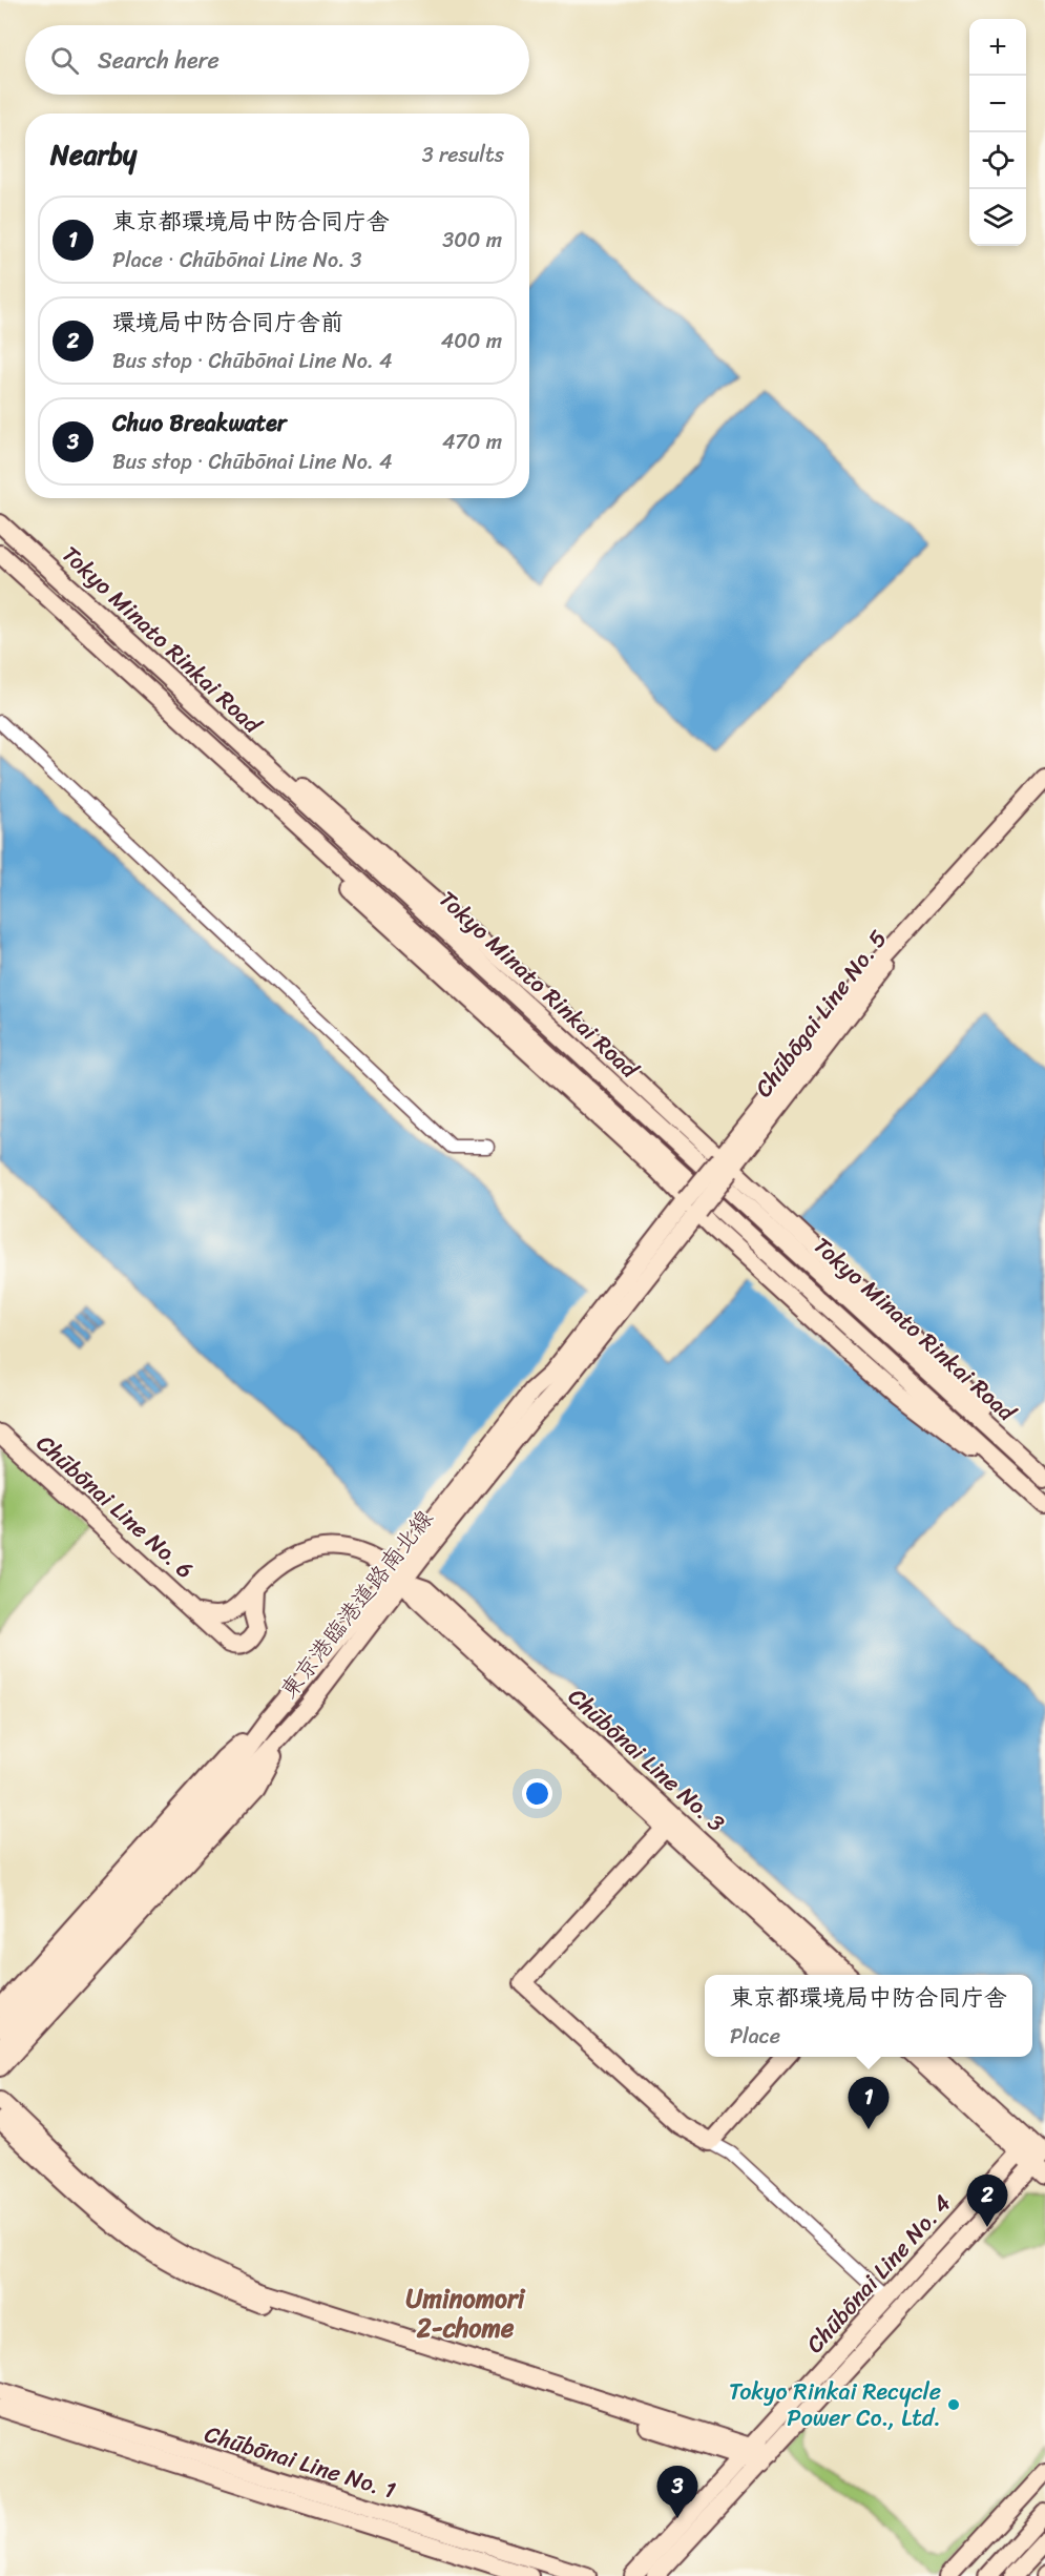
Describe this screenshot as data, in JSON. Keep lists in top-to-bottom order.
{
  "streets": {
    "street": [
      "Tokyo Minato Rinkai Road",
      "Chūbōgai Line No. 5",
      "Chūbōnai Line No. 6",
      "東京港臨港道路南北線",
      "Chūbōnai Line No. 3",
      "Chūbōnai Line No. 4",
      "Chūbōnai Line No. 1"
    ]
  },
  "crossings": [
    ["Chūbōgai Line No. 5", "東京港臨港道路南北線"],
    ["東京港臨港道路南北線", "Chūbōnai Line No. 3"]
  ],
  "districts": ["Uminomori 2-chome"],
  "places": ["Tokyo Rinkai Recycle Power Co., Ltd."],
  "page": {
    "map_buttons": ["+", "−"],
    "search": "Search here",
    "heading": ["Nearby", "3 results"],
    "list": [
      {
        "mark": "1",
        "name": "東京都環境局中防合同庁舎",
        "note": "Place · Chūbōnai Line No. 3",
        "value": "300 m"
      },
      {
        "mark": "2",
        "name": "環境局中防合同庁舎前",
        "note": "Bus stop · Chūbōnai Line No. 4",
        "value": "400 m"
      },
      {
        "mark": "3",
        "name": "Chuo Breakwater",
        "note": "Bus stop · Chūbōnai Line No. 4",
        "value": "470 m"
      }
    ],
    "popup": ["東京都環境局中防合同庁舎", "Place"],
    "pins": ["1", "2", "3"]
  }
}
